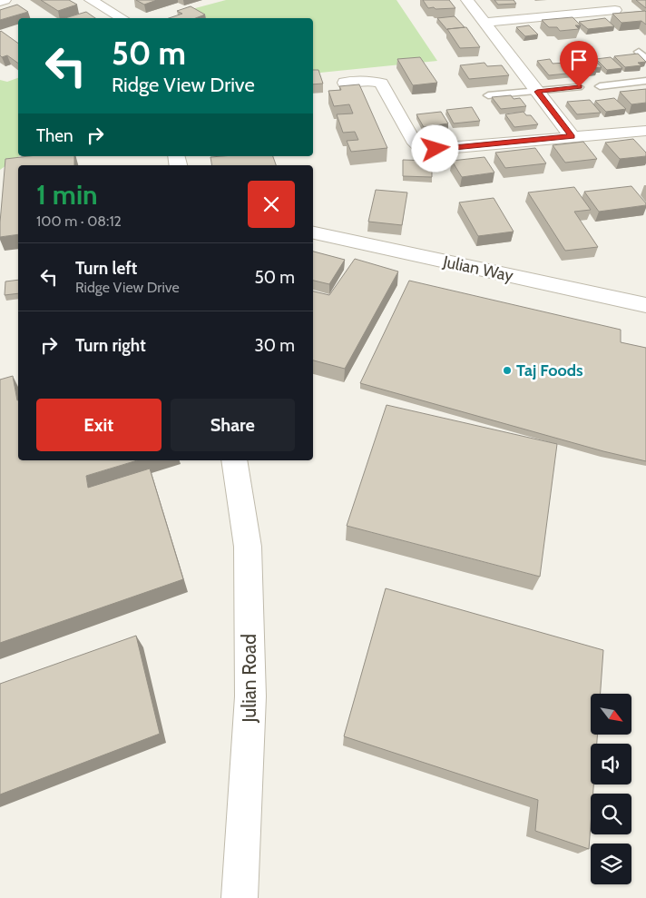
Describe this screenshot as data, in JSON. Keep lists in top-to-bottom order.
{
  "streets": {
    "street": ["Julian Way", "Julian Road"]
  },
  "places": ["Taj Foods"],
  "north": "bottom right",
  "page": {
    "turn": ["50 m", "Ridge View Drive"],
    "then": "Then",
    "heading": ["1 min", "100 m · 08:12"],
    "list": [
      {
        "name": "Turn left",
        "note": "Ridge View Drive",
        "value": "50 m"
      },
      {
        "name": "Turn right",
        "value": "30 m"
      }
    ],
    "buttons": ["Exit", "Share"]
  }
}
